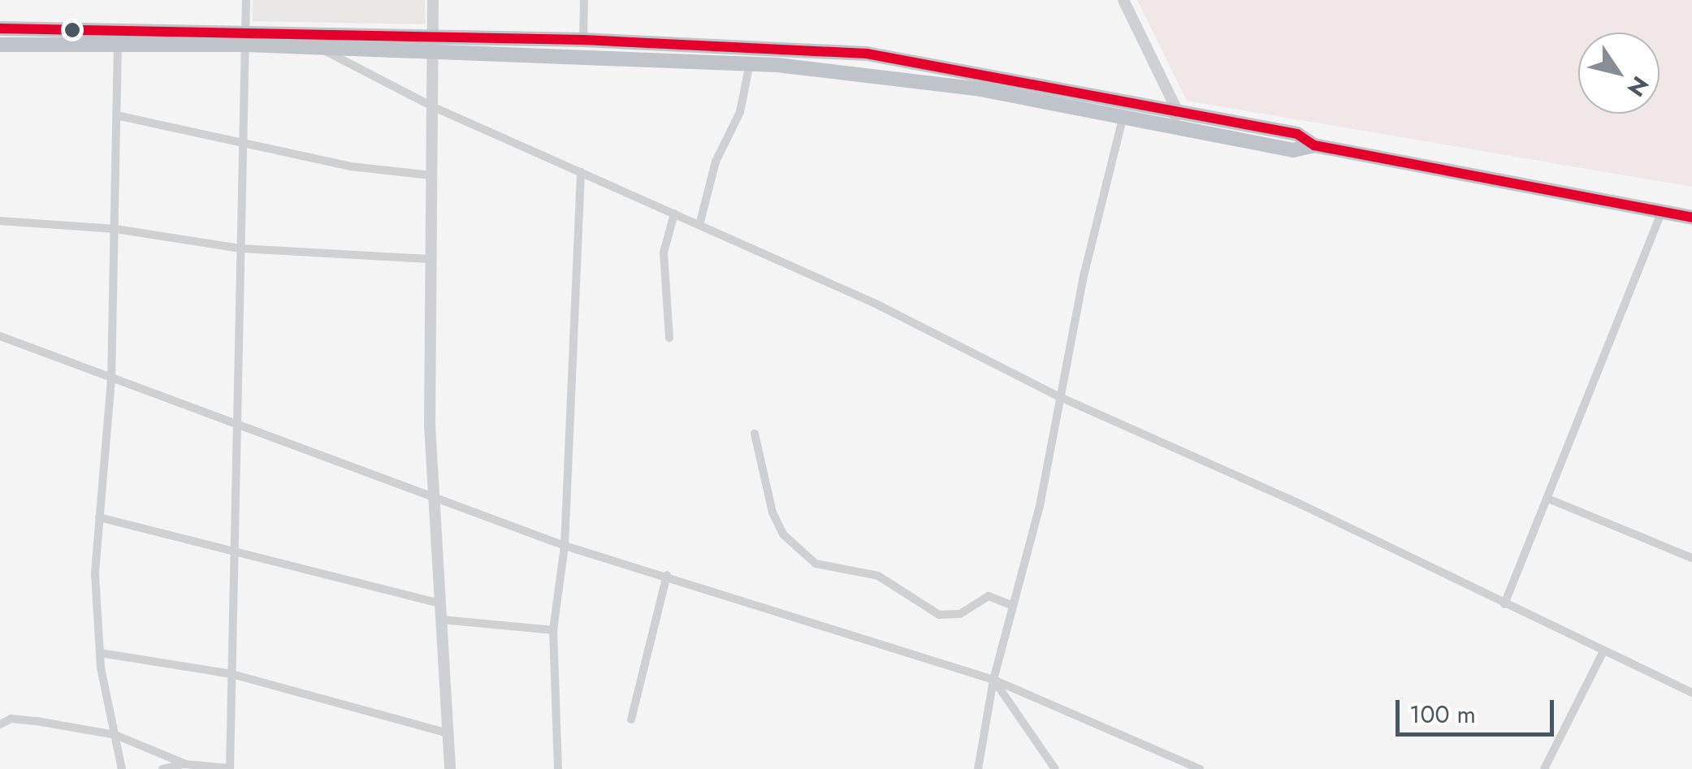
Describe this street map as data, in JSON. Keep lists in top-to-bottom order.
{
  "scale_bar": "100 m",
  "north": "bottom right"
}
